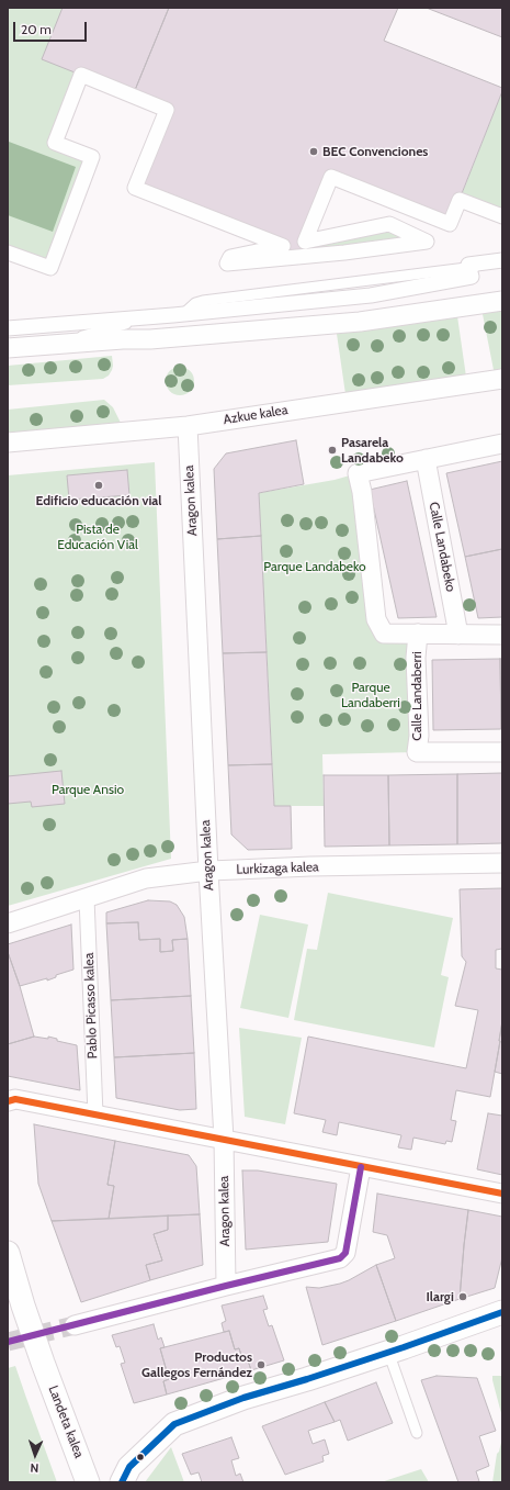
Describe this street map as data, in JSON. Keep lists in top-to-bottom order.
{
  "streets": {
    "street": [
      "Azkue kalea",
      "Aragon kalea",
      "Calle Landabeko",
      "Calle Landaberri",
      "Lurkizaga kalea",
      "Pablo Picasso kalea",
      "Landeta kalea"
    ]
  },
  "crossings": [
    ["Azkue kalea", "Aragon kalea"],
    ["Aragon kalea", "Lurkizaga kalea"],
    ["Calle Landabeko", "Calle Landaberri"],
    ["Lurkizaga kalea", "Pablo Picasso kalea"]
  ],
  "parks": [
    "Pista de Educación Vial",
    "Parque Landabeko",
    "Parque Landaberri",
    "Parque Ansio"
  ],
  "places": [
    "BEC Convenciones",
    "Pasarela Landabeko",
    "Edificio educación vial",
    "Ilargi",
    "Productos Gallegos Fernández"
  ],
  "scale_bar": "20 m",
  "north": "bottom"
}
